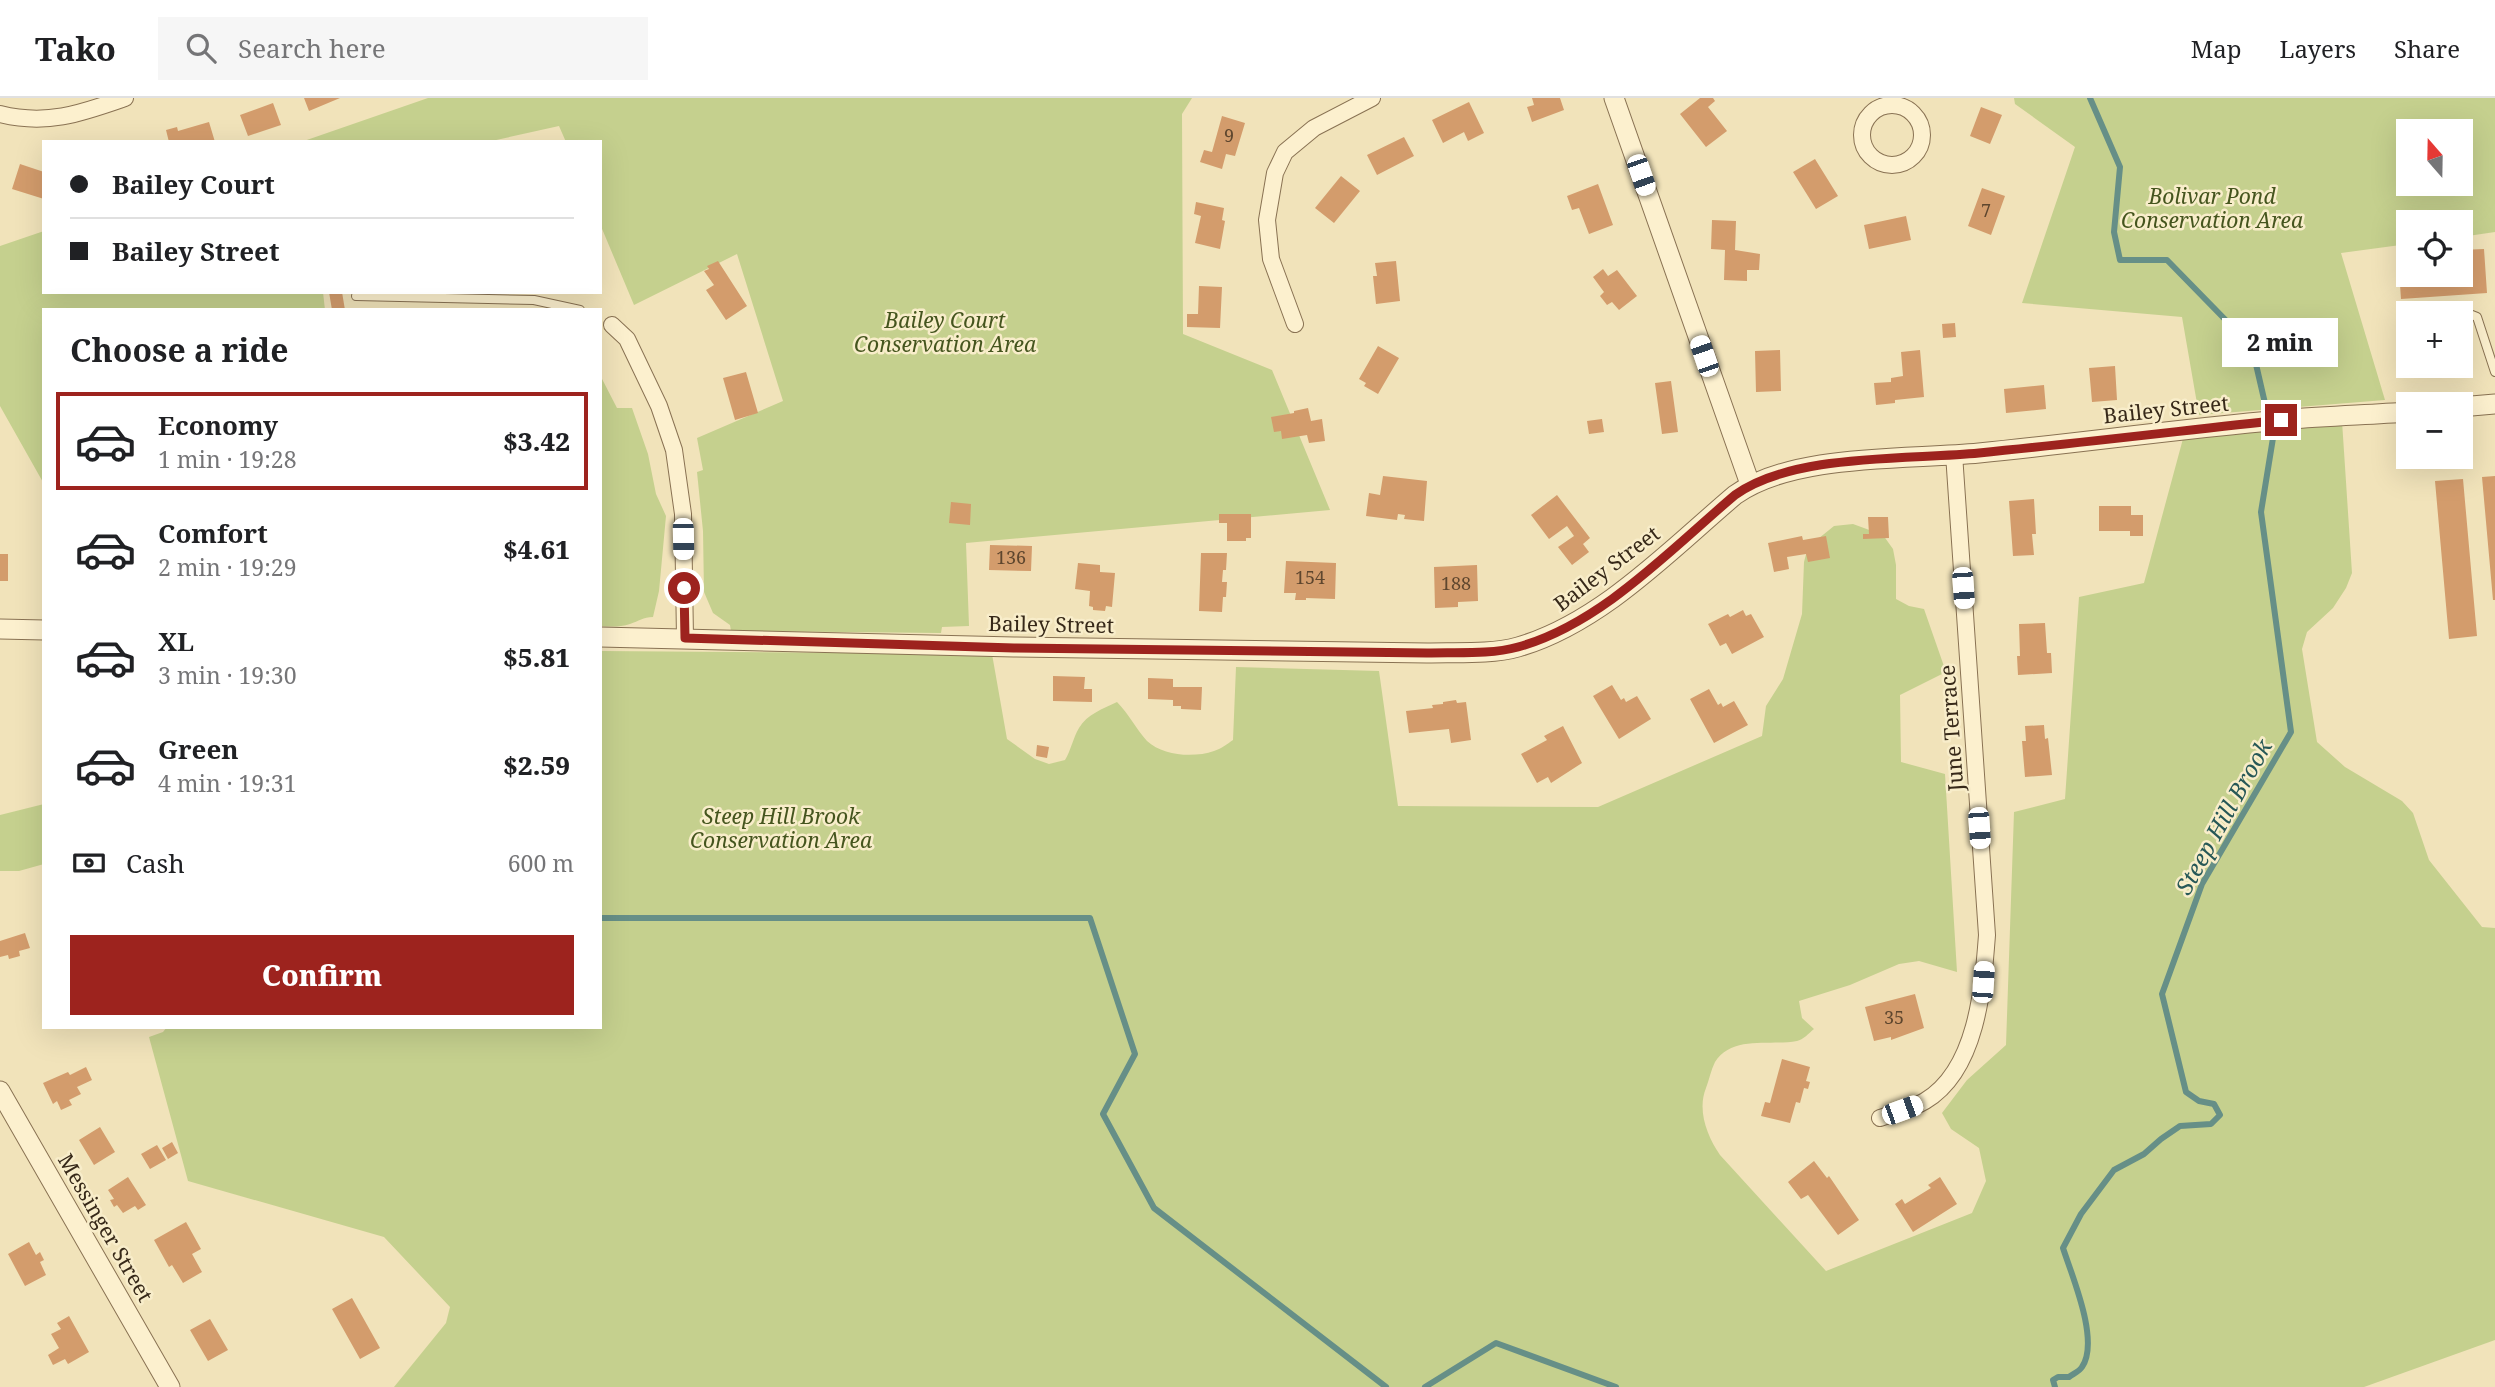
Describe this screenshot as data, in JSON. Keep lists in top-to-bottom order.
{
  "streets": {
    "street": ["Bailey Street", "June Terrace", "Messinger Street"]
  },
  "crossings": [
    ["Bailey Street", "June Terrace"]
  ],
  "water": ["Steep Hill Brook"],
  "parks": ["Bolivar Pond Conservation Area", "Bailey Court Conservation Area", "Steep Hill Brook Conservation Area"],
  "house_numbers": [
    "9",
    "7",
    "136",
    "154",
    "188",
    "35"
  ],
  "north": "top",
  "page": {
    "header": "Tako",
    "search": "Search here",
    "nav": ["Map", "Layers", "Share"],
    "map_buttons": ["+", "−"],
    "banner": ["Bailey Court", "Bailey Street"],
    "heading": "Choose a ride",
    "bubble": "2 min",
    "list": [
      {
        "name": "Economy",
        "note": "1 min · 19:28",
        "value": "$3.42"
      },
      {
        "name": "Comfort",
        "note": "2 min · 19:29",
        "value": "$4.61"
      },
      {
        "name": "XL",
        "note": "3 min · 19:30",
        "value": "$5.81"
      },
      {
        "name": "Green",
        "note": "4 min · 19:31",
        "value": "$2.59"
      }
    ],
    "pay": ["Cash", "600 m"],
    "buttons": "Confirm"
  }
}
